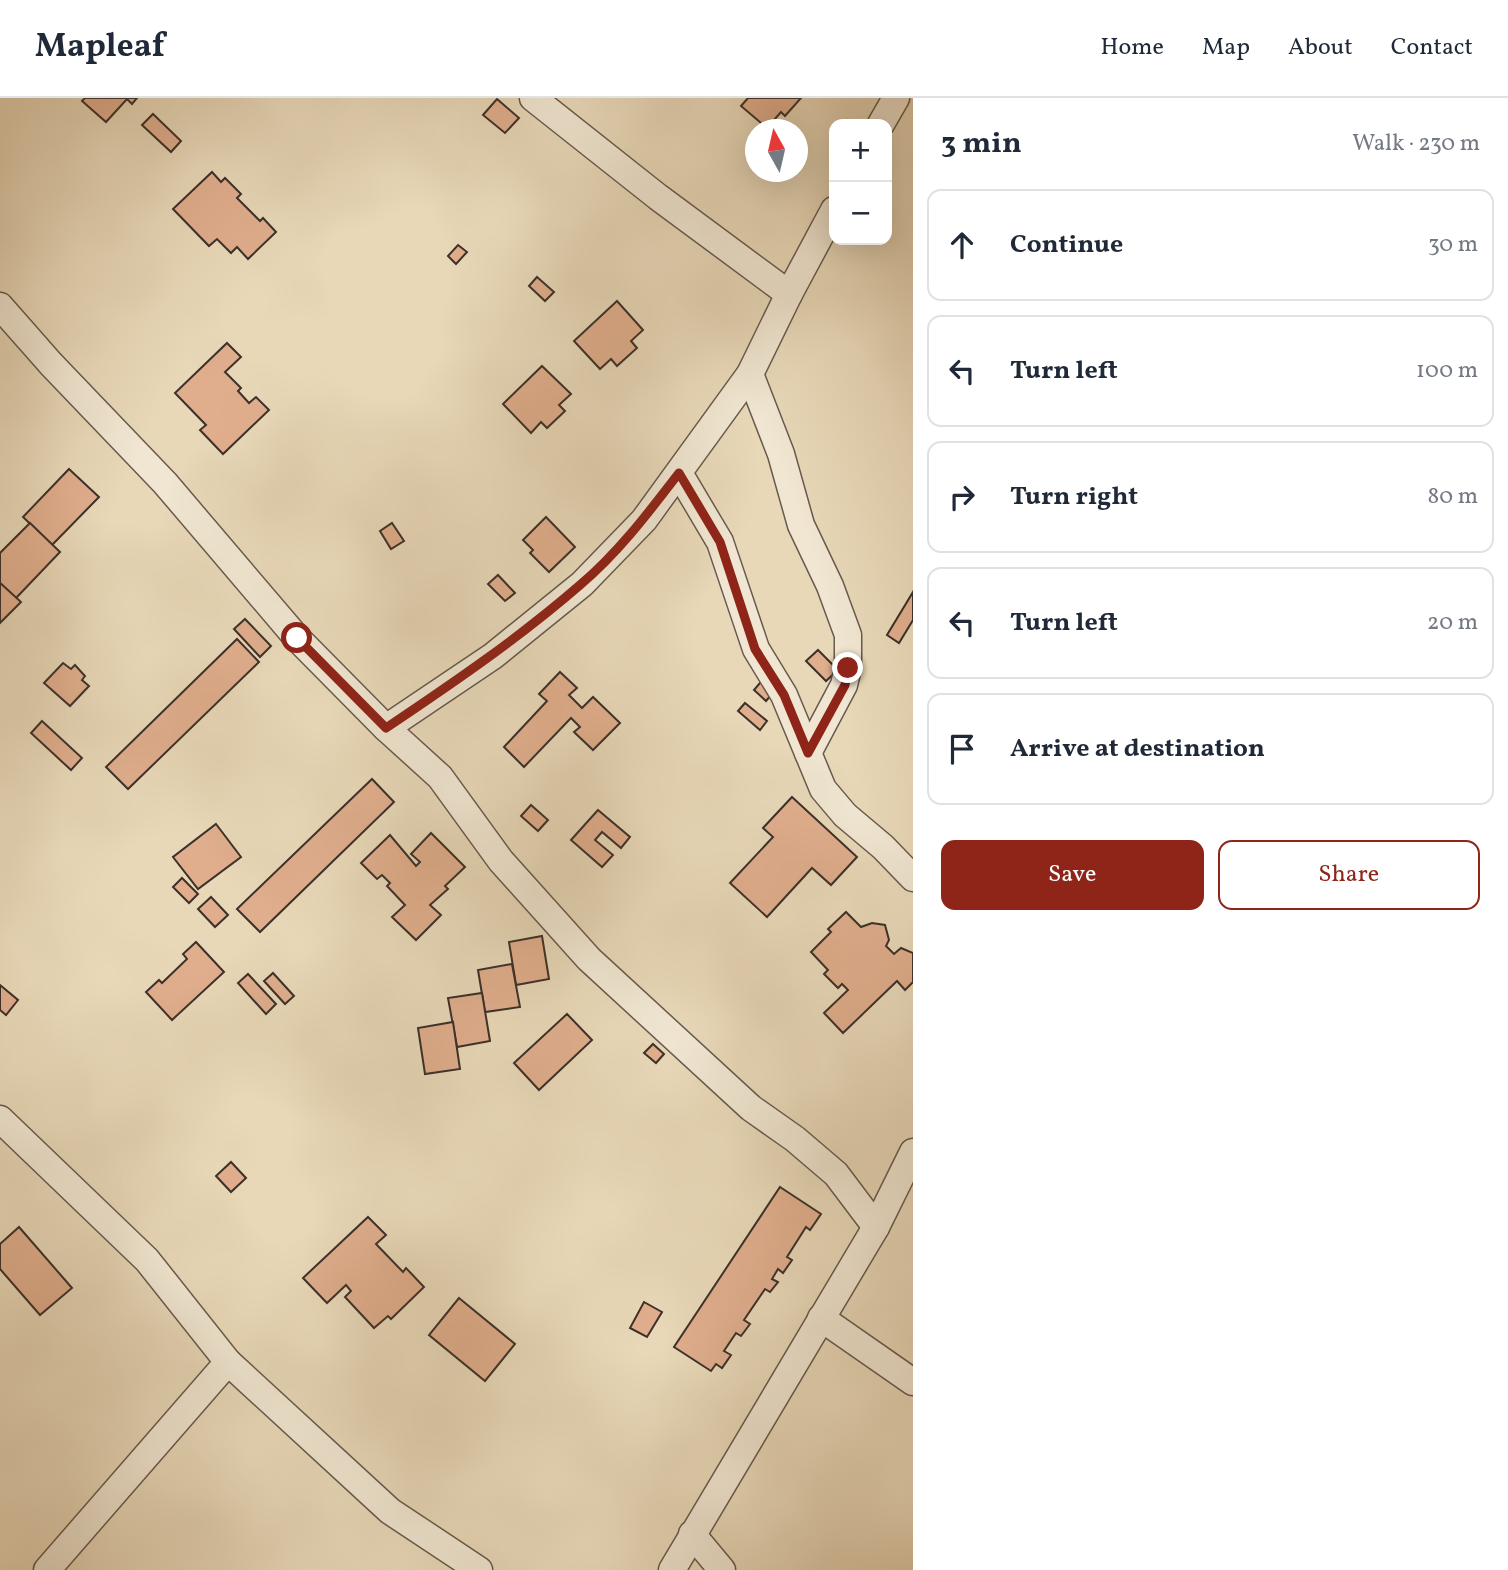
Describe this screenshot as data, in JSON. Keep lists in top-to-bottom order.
{
  "north": "top",
  "page": {
    "header": "Mapleaf",
    "nav": [
      "Home",
      "Map",
      "About",
      "Contact"
    ],
    "heading": ["3 min", "Walk · 230 m"],
    "map_buttons": ["+", "−"],
    "list": [
      ["Continue", "30 m"],
      ["Turn left", "100 m"],
      ["Turn right", "80 m"],
      ["Turn left", "20 m"],
      "Arrive at destination"
    ],
    "buttons": ["Save", "Share"]
  }
}
